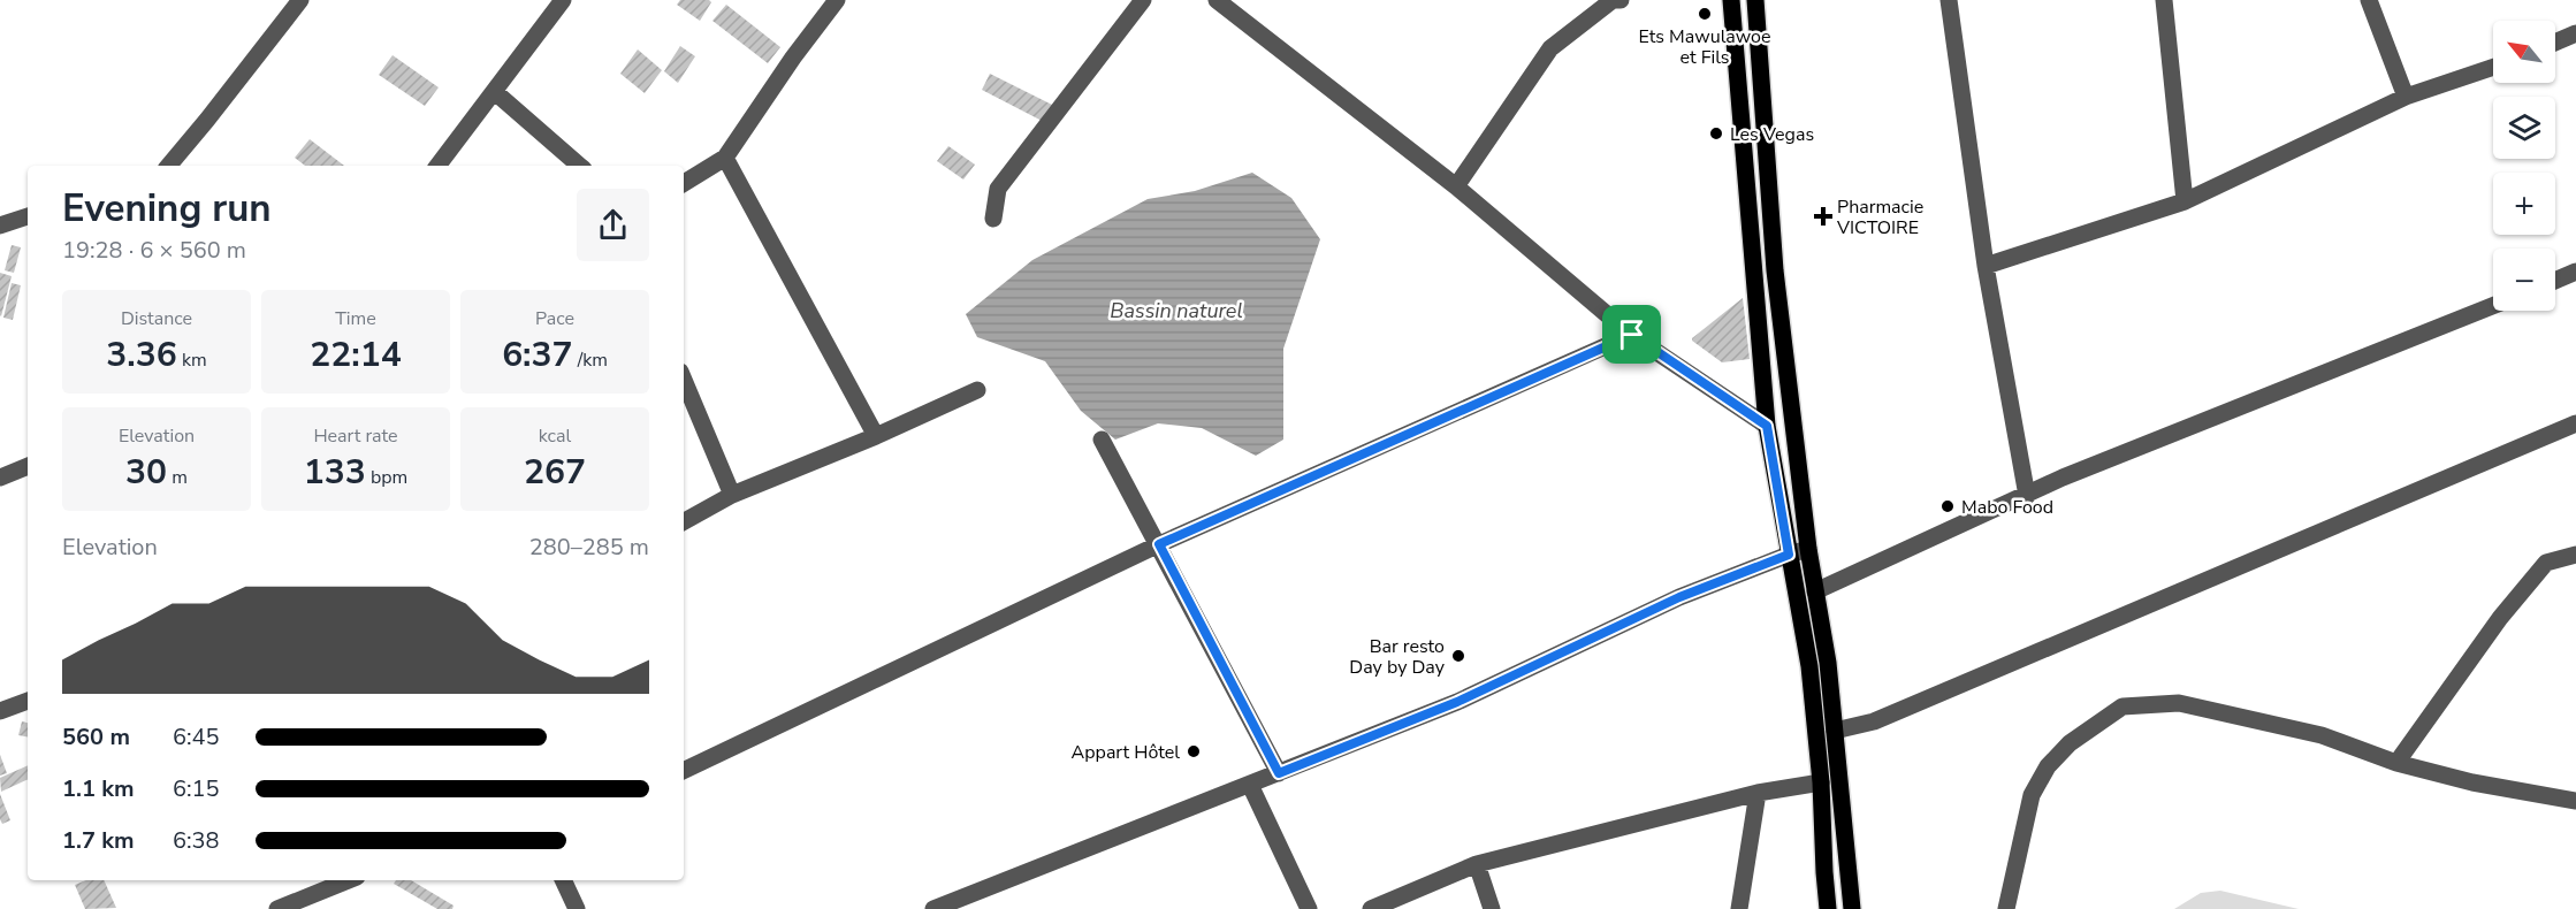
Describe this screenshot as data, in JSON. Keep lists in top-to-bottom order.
{
  "water": ["Bassin naturel"],
  "places": {
    "other": [
      "Ets Mawulawoe et Fils",
      "Les Vegas",
      "Mabo Food",
      "Bar resto Day by Day",
      "Appart Hôtel"
    ],
    "health": ["Pharmacie VICTOIRE"]
  },
  "north": "top left",
  "page": {
    "map_buttons": ["+", "−"],
    "heading": ["Evening run", "19:28 · 6 × 560 m"],
    "stats": [
      ["Distance", "3.36 km"],
      ["Time", "22:14"],
      ["Pace", "6:37 /km"],
      ["Elevation", "30 m"],
      ["Heart rate", "133 bpm"],
      ["kcal", "267"]
    ],
    "chart": ["Elevation", "280–285 m"],
    "list": [
      {
        "name": "560 m",
        "note": "6:45"
      },
      {
        "name": "1.1 km",
        "note": "6:15"
      },
      {
        "name": "1.7 km",
        "note": "6:38"
      }
    ]
  }
}
